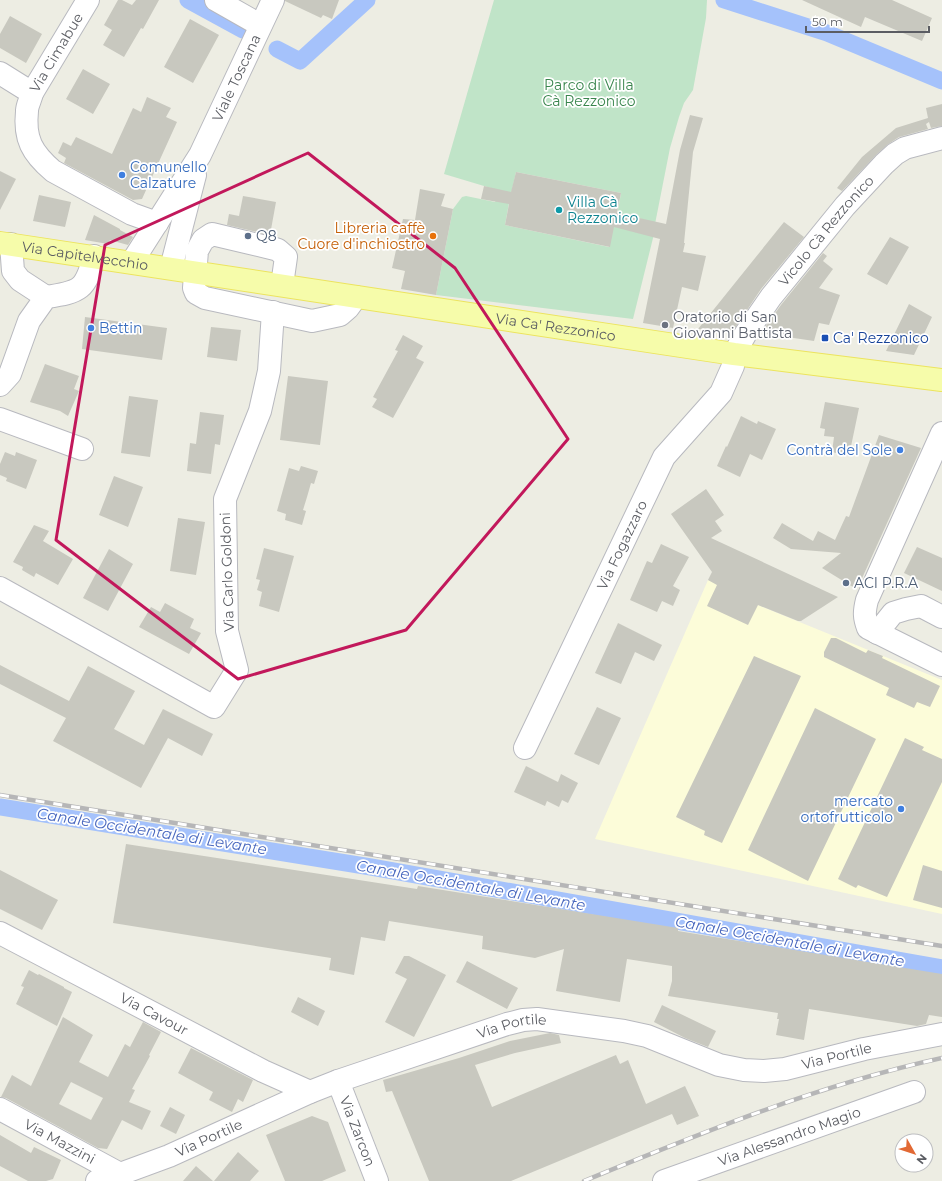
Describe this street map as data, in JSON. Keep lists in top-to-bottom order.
{
  "streets": {
    "main road": ["Via Capitelvecchio", "Via Ca' Rezzonico"],
    "street": [
      "Via Cimabue",
      "Viale Toscana",
      "Vicolo Cà Rezzonico",
      "Via Fogazzaro",
      "Via Carlo Goldoni",
      "Via Cavour",
      "Via Portile",
      "Via Zarcon",
      "Via Alessandro Magio",
      "Via Mazzini"
    ]
  },
  "crossings": [
    ["Viale Toscana", "Via Capitelvecchio"],
    ["Viale Toscana", "Via Ca' Rezzonico"],
    ["Vicolo Cà Rezzonico", "Via Ca' Rezzonico"],
    ["Vicolo Cà Rezzonico", "Via Fogazzaro"],
    ["Via Capitelvecchio", "Via Ca' Rezzonico"],
    ["Via Ca' Rezzonico", "Via Fogazzaro"],
    ["Via Cavour", "Via Portile"],
    ["Via Portile", "Via Zarcon"],
    ["Via Portile", "Via Mazzini"]
  ],
  "water": ["Canale Occidentale di Levante"],
  "parks": ["Parco di Villa Cà Rezzonico"],
  "places": {
    "other": [
      "Comunello Calzature",
      "Villa Cà Rezzonico",
      "Q8",
      "Libreria caffè Cuore d'inchiostro",
      "Oratorio di San Giovanni Battista",
      "Bettin",
      "Contrà del Sole",
      "ACI P.R.A",
      "mercato ortofrutticolo"
    ],
    "transit": ["Ca' Rezzonico"]
  },
  "scale_bar": "50 m",
  "north": "bottom right"
}
